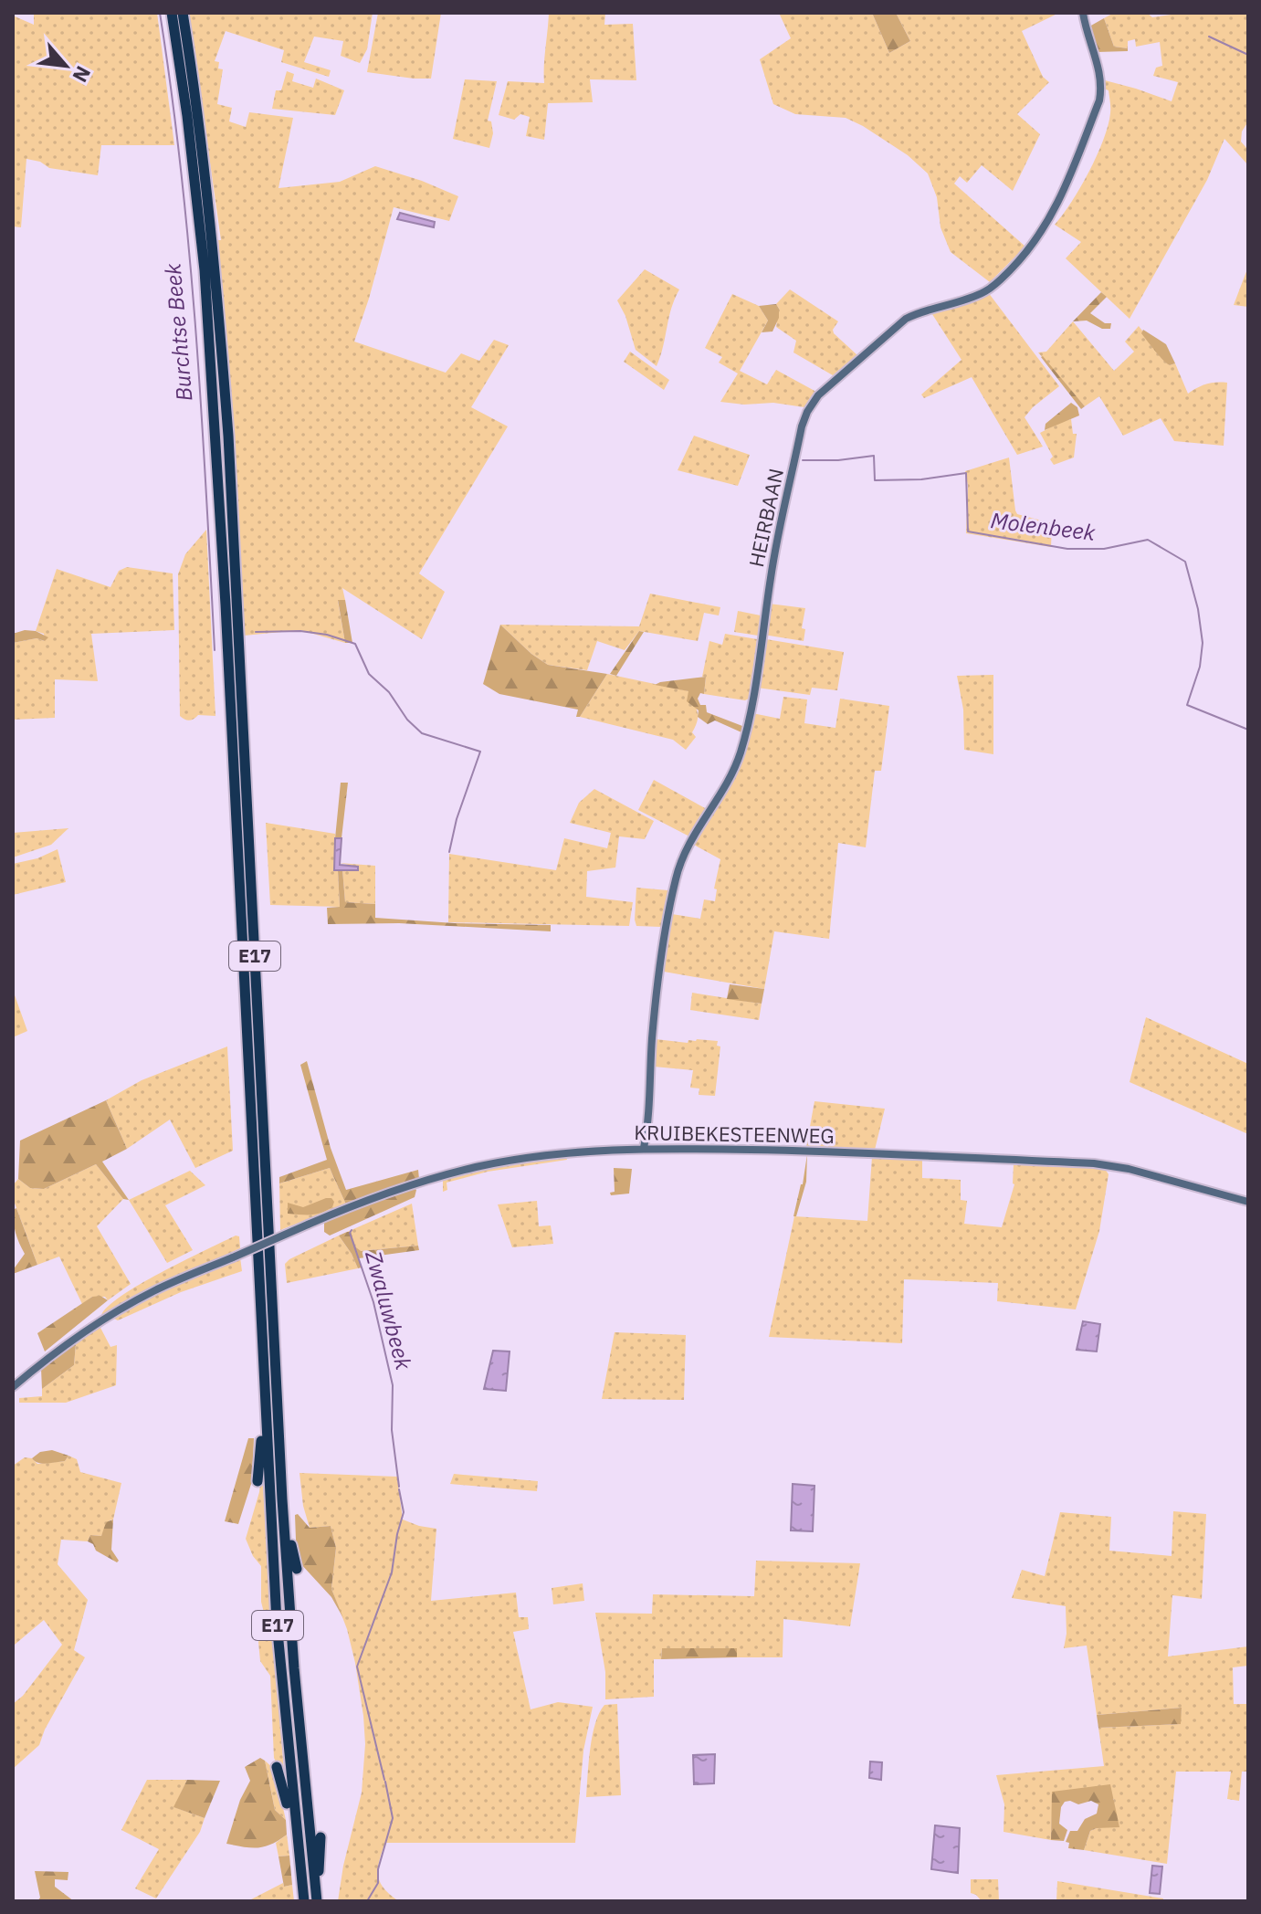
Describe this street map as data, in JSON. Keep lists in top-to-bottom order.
{
  "streets": {
    "highway": ["E17"],
    "street": ["HEIRBAAN", "KRUIBEKESTEENWEG"]
  },
  "crossings": [
    ["HEIRBAAN", "KRUIBEKESTEENWEG"]
  ],
  "water": ["Burchtse Beek", "Molenbeek", "Zwaluwbeek"],
  "north": "bottom right"
}
